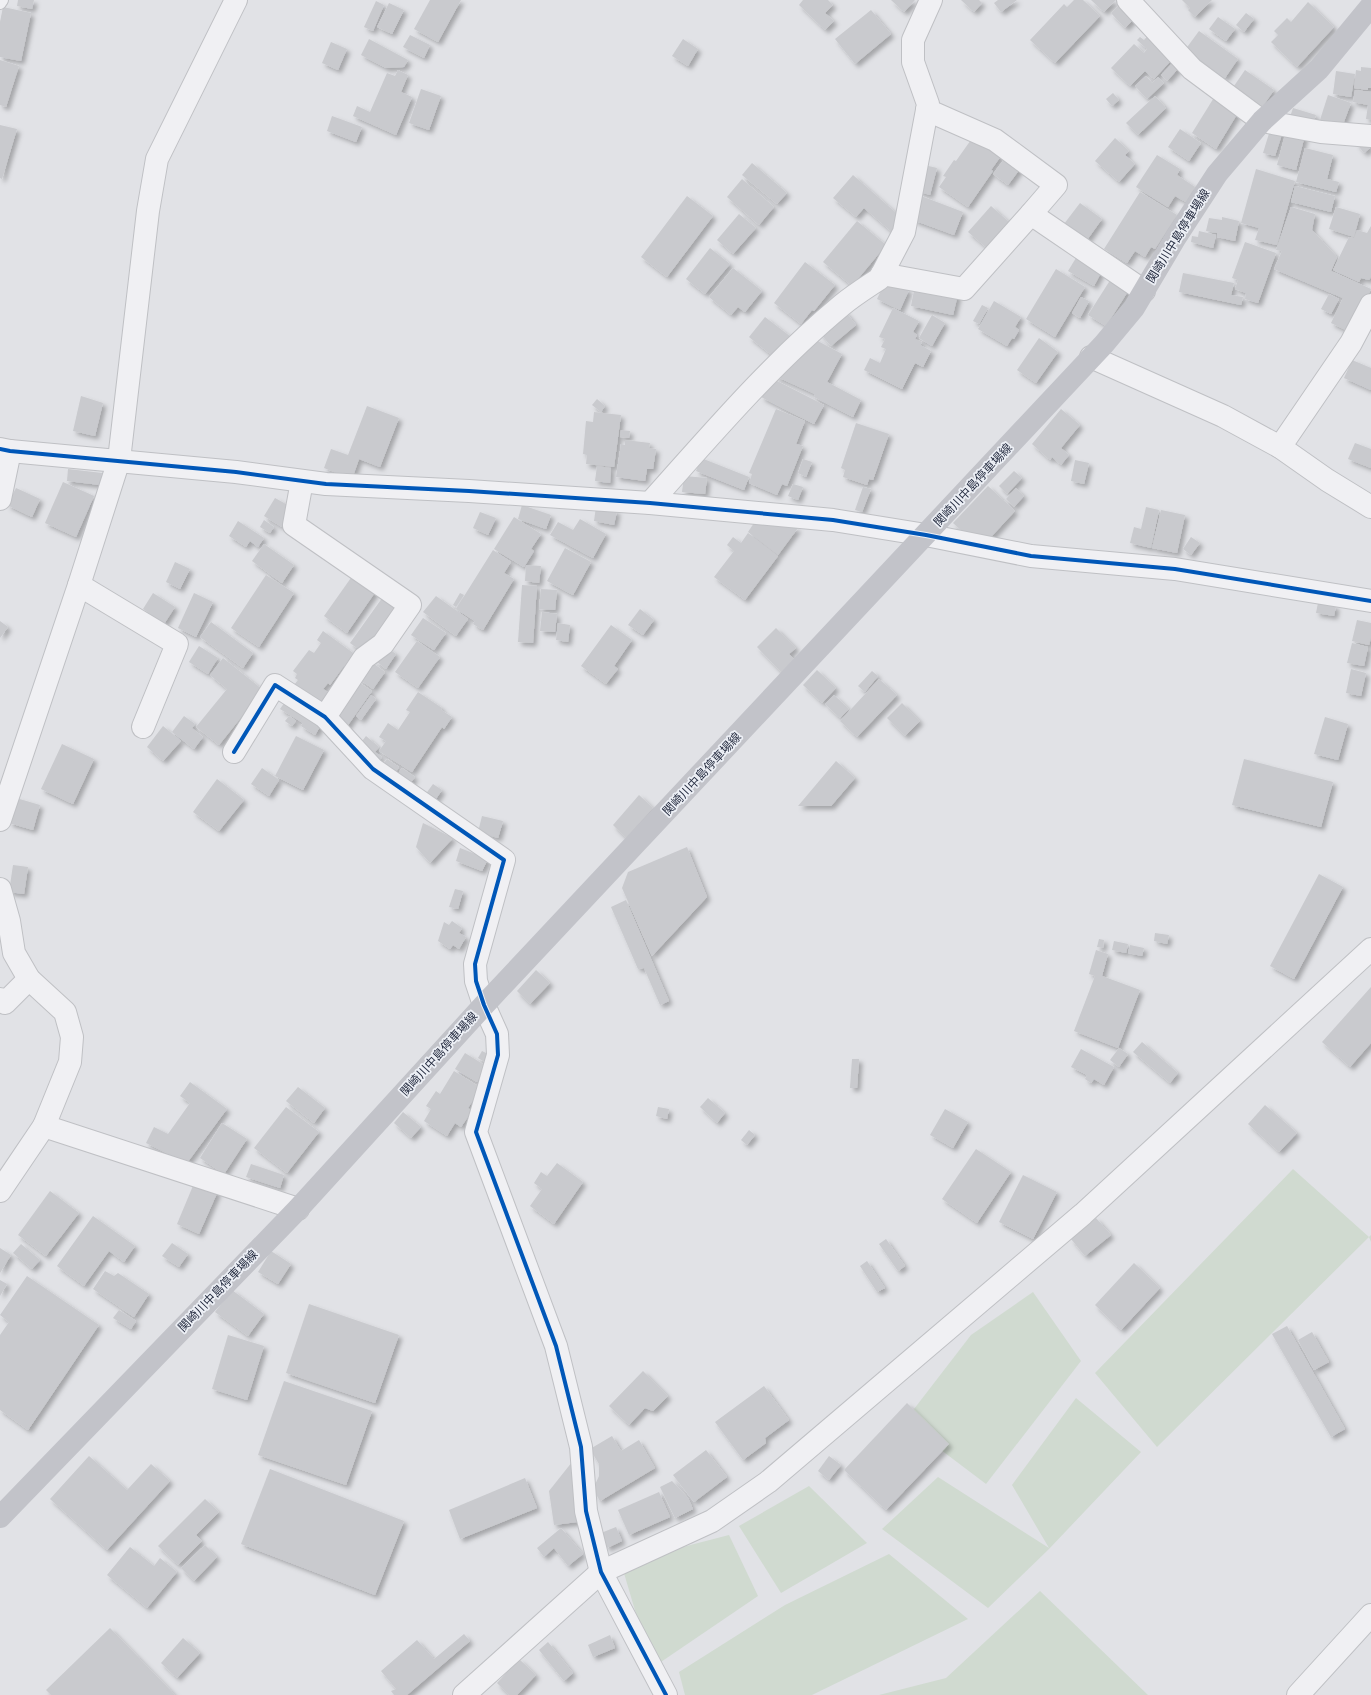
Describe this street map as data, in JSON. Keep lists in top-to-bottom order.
{
  "streets": {
    "main road": ["関崎川中島停車場線"]
  }
}
